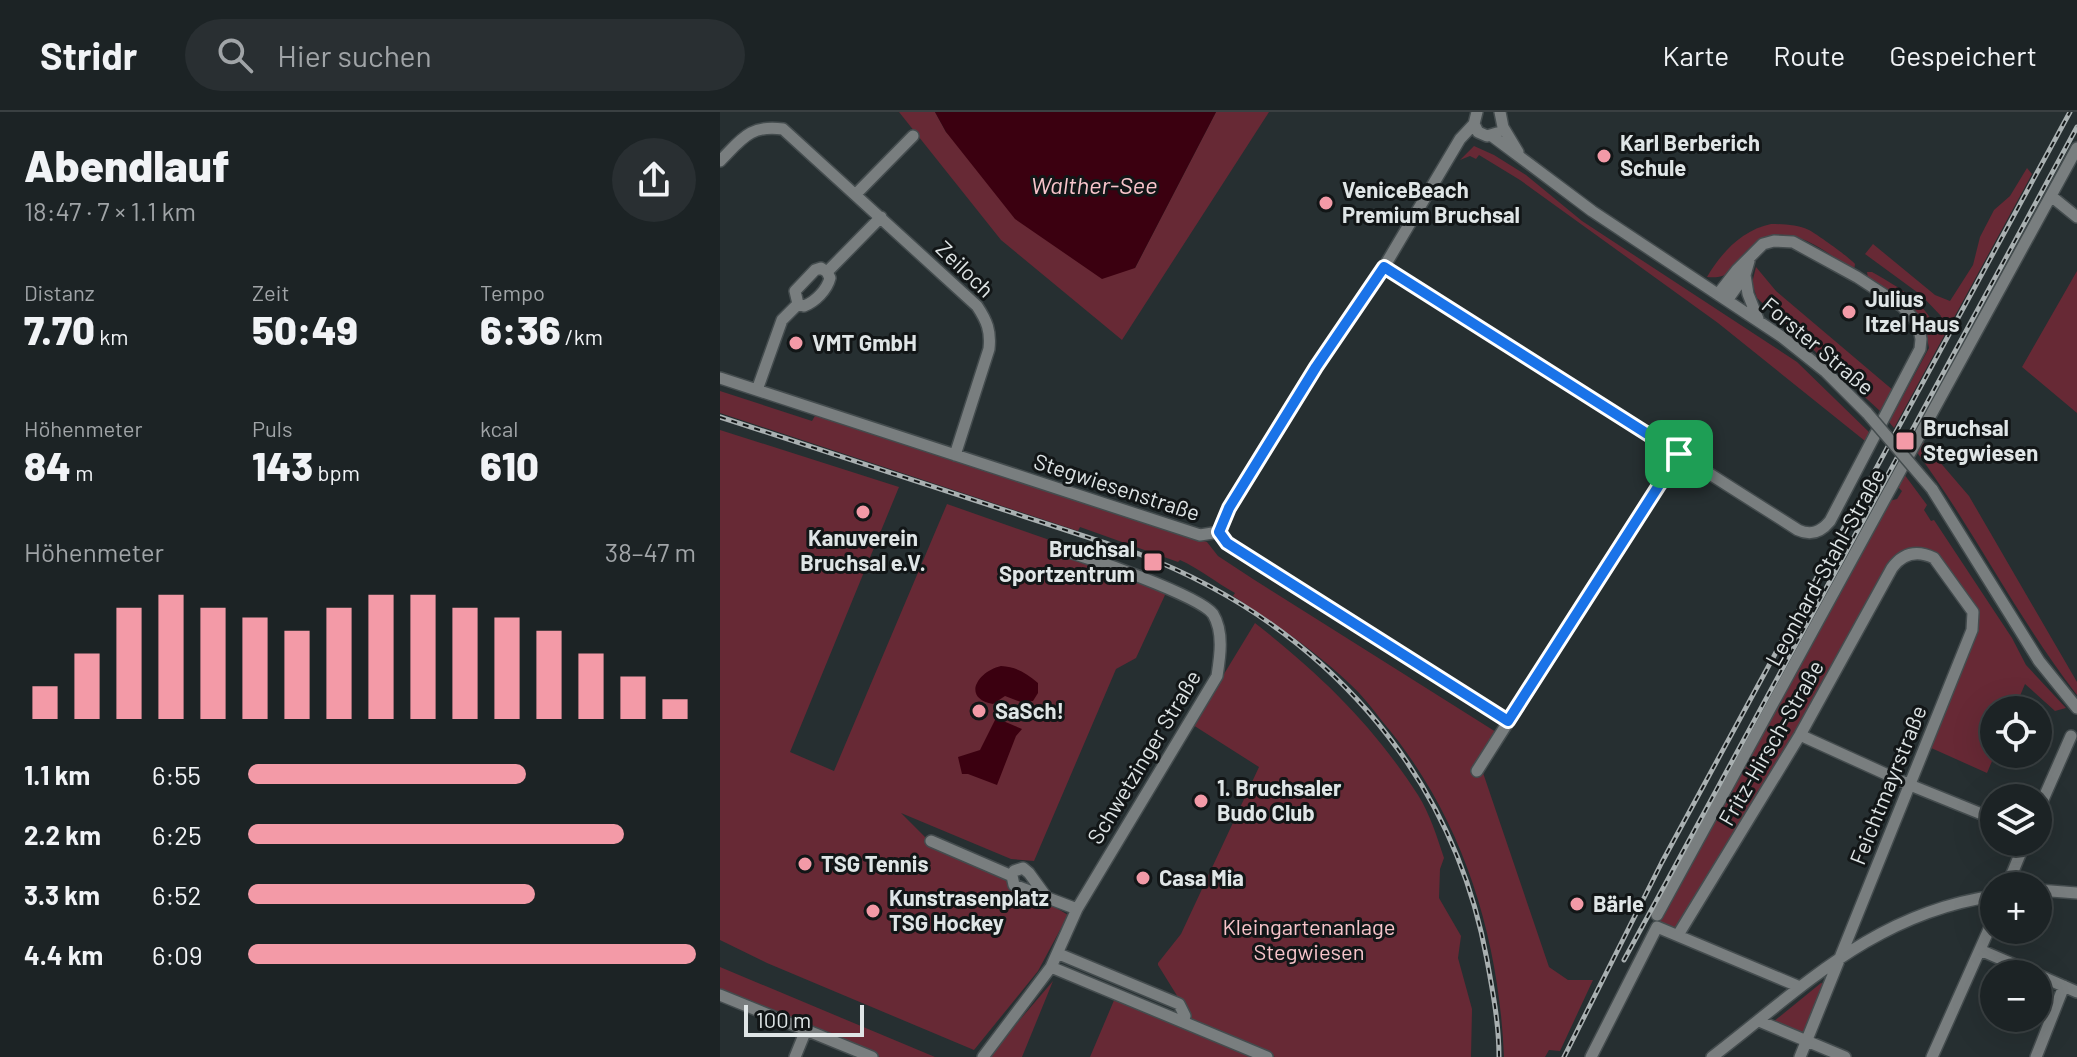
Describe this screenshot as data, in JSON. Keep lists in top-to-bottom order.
{
  "streets": {
    "street": [
      "Zeiloch",
      "Forster Straße",
      "Stegwiesenstraße",
      "Leonhard-Stahl-Straße",
      "Fritz-Hirsch-Straße",
      "Schwetzinger Straße",
      "Feichtmayrstraße"
    ]
  },
  "crossings": [
    ["Zeiloch", "Stegwiesenstraße"],
    ["Forster Straße", "Stegwiesenstraße"],
    ["Fritz-Hirsch-Straße", "Feichtmayrstraße"]
  ],
  "water": ["Walther-See"],
  "parks": ["Kleingartenanlage Stegwiesen"],
  "places": {
    "other": [
      "Karl Berberich Schule",
      "VeniceBeach Premium Bruchsal",
      "Julius Itzel Haus",
      "VMT GmbH",
      "Kanuverein Bruchsal e.V.",
      "SaSch!",
      "1. Bruchsaler Budo Club",
      "TSG Tennis",
      "Casa Mia",
      "Bärle",
      "Kunstrasenplatz TSG Hockey"
    ],
    "transit": ["Bruchsal Stegwiesen", "Bruchsal Sportzentrum"]
  },
  "scale_bar": "100 m",
  "page": {
    "header": "Stridr",
    "search": "Hier suchen",
    "nav": ["Karte", "Route", "Gespeichert"],
    "heading": ["Abendlauf", "18:47 · 7 × 1.1 km"],
    "stats": [
      ["Distanz", "7.70 km"],
      ["Zeit", "50:49"],
      ["Tempo", "6:36 /km"],
      ["Höhenmeter", "84 m"],
      ["Puls", "143 bpm"],
      ["kcal", "610"]
    ],
    "chart": ["Höhenmeter", "38–47 m"],
    "map_buttons": ["+", "−"],
    "list": [
      {
        "name": "1.1 km",
        "note": "6:55"
      },
      {
        "name": "2.2 km",
        "note": "6:25"
      },
      {
        "name": "3.3 km",
        "note": "6:52"
      },
      {
        "name": "4.4 km",
        "note": "6:09"
      }
    ],
    "scale": "100 m"
  }
}
